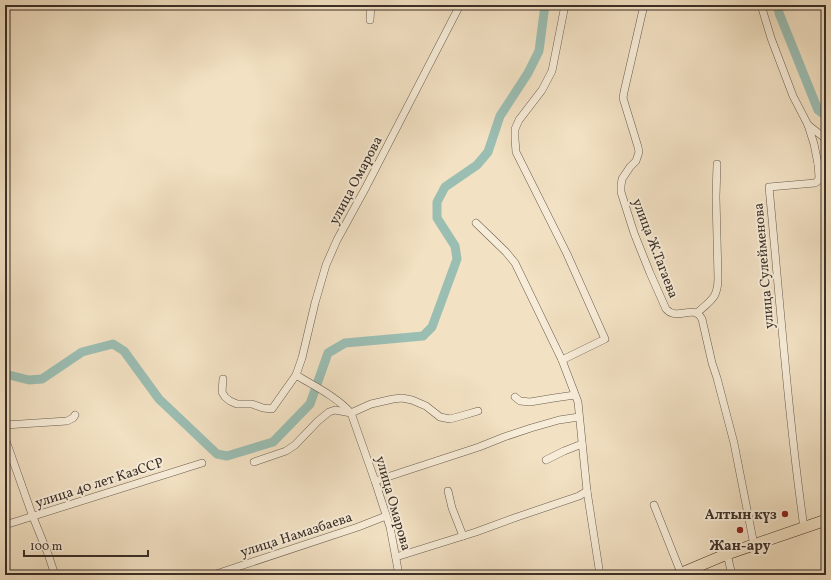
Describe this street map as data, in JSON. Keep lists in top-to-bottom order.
{
  "streets": {
    "street": [
      "улица Омарова",
      "улица Ж.Тагаева",
      "улица Сулейменова",
      "улица 40 лет КазССР",
      "улица Намазбаева"
    ]
  },
  "crossings": [
    ["улица Омарова", "улица Намазбаева"]
  ],
  "places": ["Алтын күз", "Жан-ару"],
  "scale_bar": "100 m"
}
